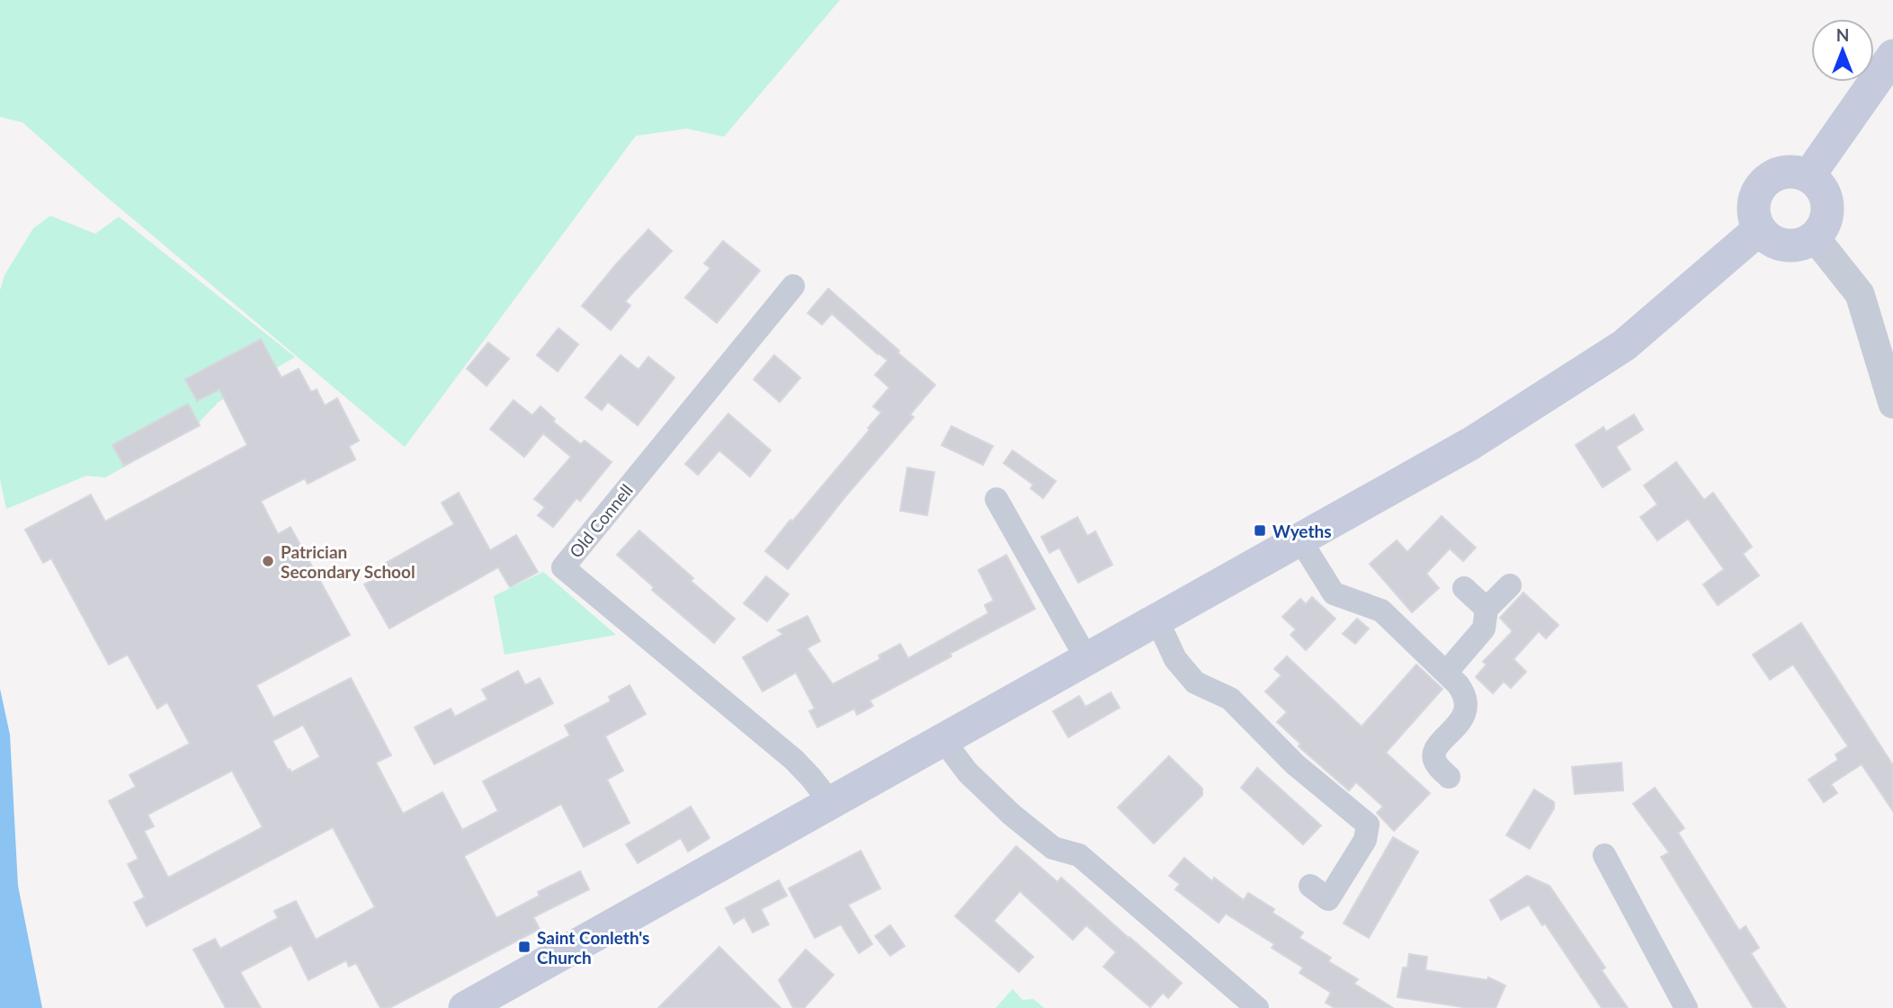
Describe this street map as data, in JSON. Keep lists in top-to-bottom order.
{
  "streets": {
    "street": ["Old Connell"]
  },
  "places": {
    "transit": ["Wyeths", "Saint Conleth's Church"],
    "other": ["Patrician Secondary School"]
  },
  "north": "top"
}
